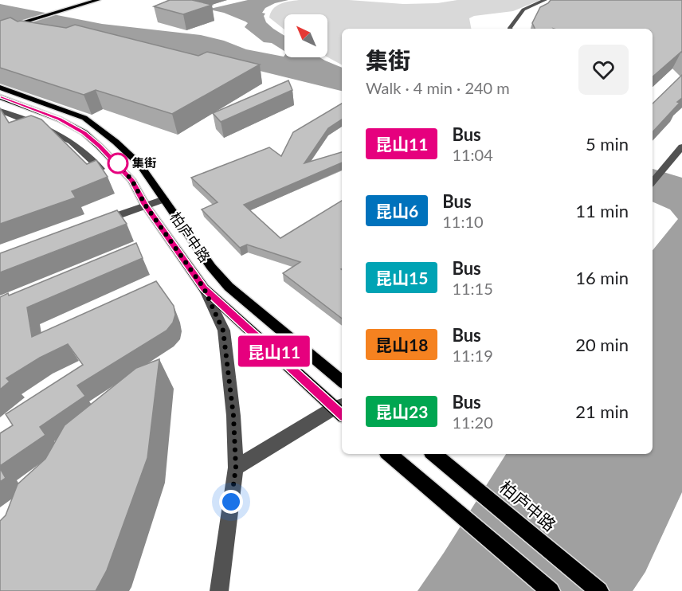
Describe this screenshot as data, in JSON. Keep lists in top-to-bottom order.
{
  "streets": {
    "main road": ["柏庐中路"]
  },
  "places": ["集街"],
  "lines": ["bus line 昆山11"],
  "north": "top left",
  "page": {
    "on_map": "昆山11",
    "heading": ["集街", "Walk · 4 min · 240 m"],
    "list": [
      {
        "mark": "昆山11",
        "name": "Bus",
        "note": "11:04",
        "value": "5 min"
      },
      {
        "mark": "昆山6",
        "name": "Bus",
        "note": "11:10",
        "value": "11 min"
      },
      {
        "mark": "昆山15",
        "name": "Bus",
        "note": "11:15",
        "value": "16 min"
      },
      {
        "mark": "昆山18",
        "name": "Bus",
        "note": "11:19",
        "value": "20 min"
      },
      {
        "mark": "昆山23",
        "name": "Bus",
        "note": "11:20",
        "value": "21 min"
      }
    ]
  }
}
